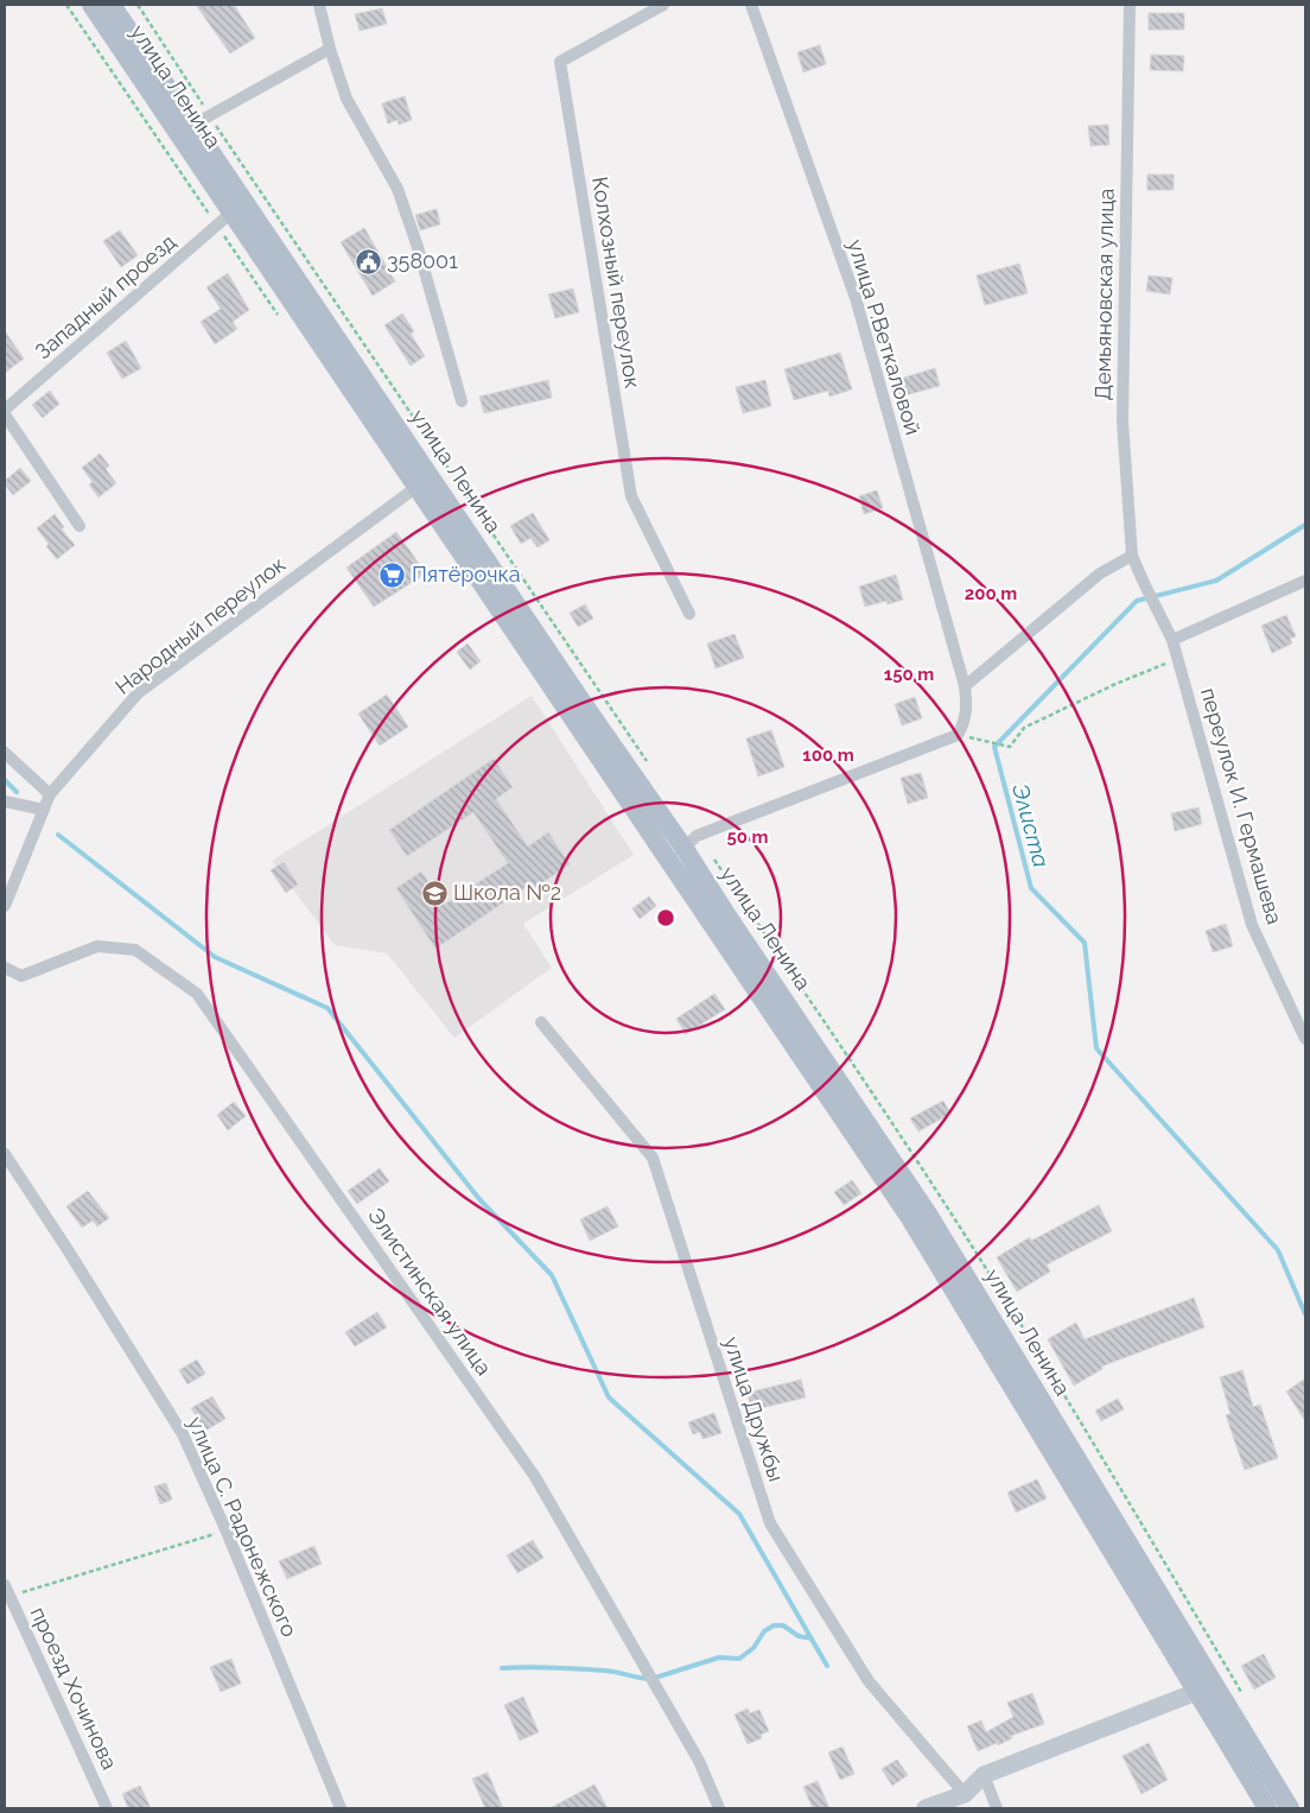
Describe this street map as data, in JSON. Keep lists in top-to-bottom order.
{
  "streets": {
    "main road": ["улица Ленина"],
    "street": [
      "Колхозный переулок",
      "Демьяновская улица",
      "Западный проезд",
      "улица Р.Веткаловой",
      "Народный переулок",
      "переулок И. Гермашева",
      "Элистинская улица",
      "улица Дружбы",
      "улица С. Радонежского",
      "проезд Хочинова"
    ]
  },
  "crossings": [
    ["улица Ленина", "Западный проезд"],
    ["улица Ленина", "улица Р.Веткаловой"],
    ["улица Ленина", "Народный переулок"],
    ["Демьяновская улица", "переулок И. Гермашева"]
  ],
  "water": ["Элиста"],
  "places": {
    "public building": ["358001"],
    "supermarket": ["Пятёрочка"],
    "school or university": ["Школа №2"]
  },
  "rings": [
    "200 m",
    "150 m",
    "100 m",
    "50 m"
  ]
}
